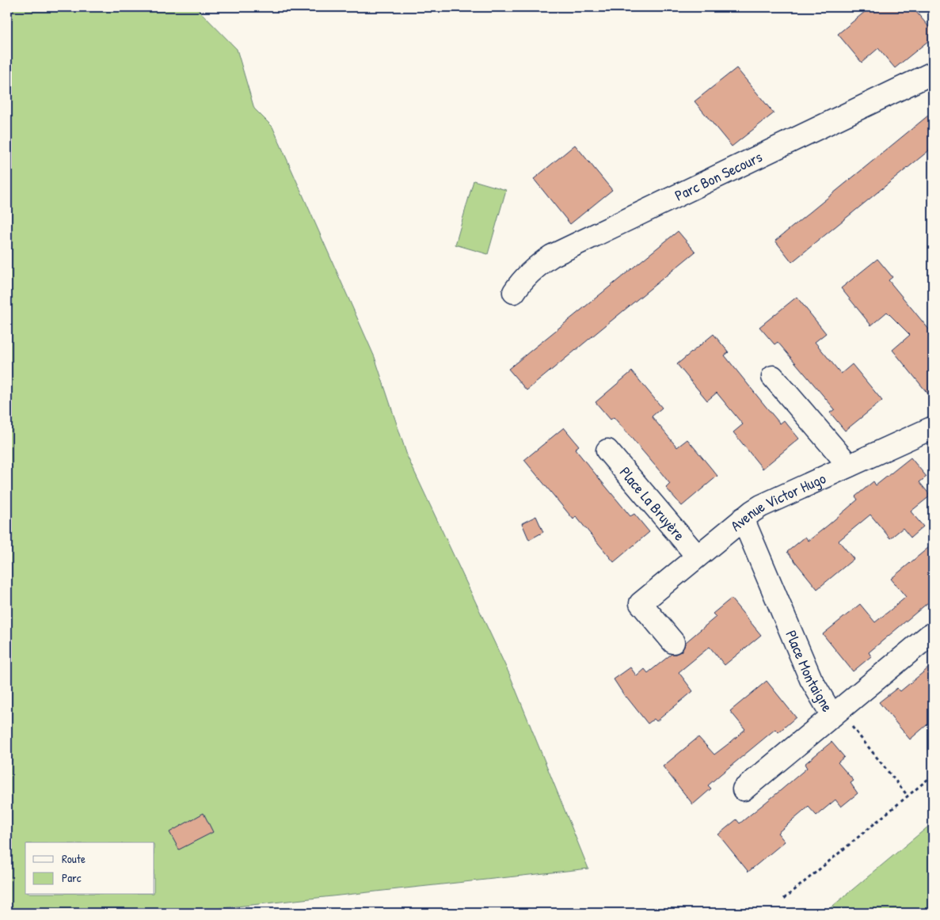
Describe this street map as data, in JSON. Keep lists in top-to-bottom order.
{
  "streets": {
    "street": [
      "Parc Bon Secours",
      "Place La Bruyère",
      "Avenue Victor Hugo",
      "Place Montaigne"
    ]
  },
  "crossings": [
    ["Place La Bruyère", "Avenue Victor Hugo"],
    ["Avenue Victor Hugo", "Place Montaigne"]
  ],
  "legend": ["Route", "Parc"]
}
